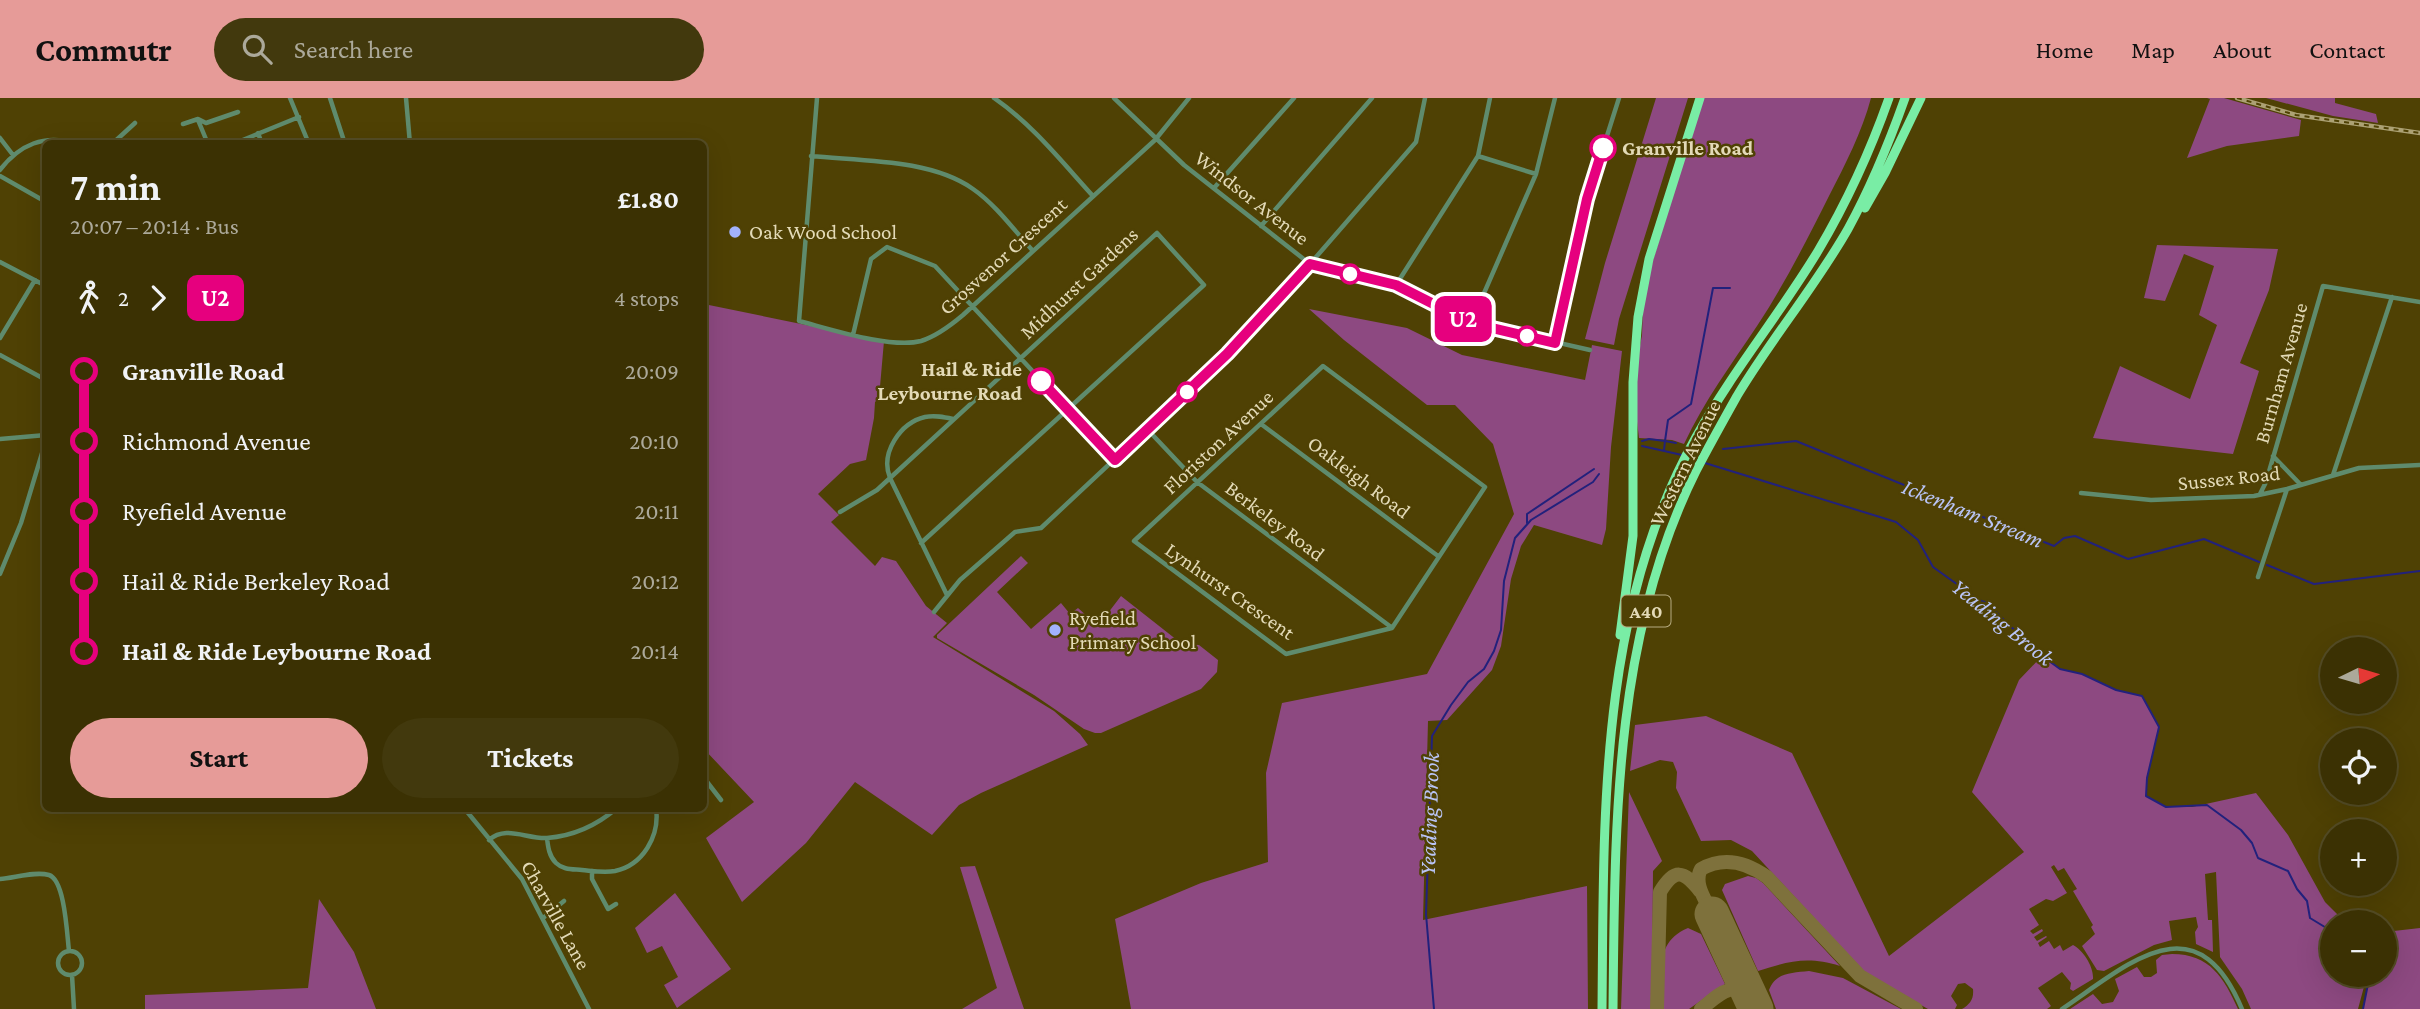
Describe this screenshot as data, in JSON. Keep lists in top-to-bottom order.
{
  "streets": {
    "highway": ["Western Avenue", "A40"],
    "street": [
      "Windsor Avenue",
      "Grosvenor Crescent",
      "Midhurst Gardens",
      "Burnham Avenue",
      "Floriston Avenue",
      "Oakleigh Road",
      "Sussex Road",
      "Berkeley Road",
      "Lynhurst Crescent",
      "Charville Lane"
    ]
  },
  "crossings": [
    ["Windsor Avenue", "Grosvenor Crescent"],
    ["Burnham Avenue", "Sussex Road"],
    ["Floriston Avenue", "Oakleigh Road"],
    ["Floriston Avenue", "Berkeley Road"],
    ["Floriston Avenue", "Lynhurst Crescent"],
    ["Berkeley Road", "Lynhurst Crescent"]
  ],
  "water": ["Ickenham Stream", "Yeading Brook"],
  "places": [
    "Granville Road",
    "Oak Wood School",
    "Hail & Ride Leybourne Road",
    "Ryefield Primary School"
  ],
  "lines": ["bus line U2"],
  "north": "right",
  "page": {
    "header": "Commutr",
    "search": "Search here",
    "nav": [
      "Home",
      "Map",
      "About",
      "Contact"
    ],
    "on_map": "U2",
    "heading": ["7 min", "20:07 – 20:14 · Bus", "£1.80"],
    "legs": ["2", "U2", "4 stops"],
    "list": [
      {
        "name": "Granville Road",
        "value": "20:09"
      },
      {
        "name": "Richmond Avenue",
        "value": "20:10"
      },
      {
        "name": "Ryefield Avenue",
        "value": "20:11"
      },
      {
        "name": "Hail & Ride Berkeley Road",
        "value": "20:12"
      },
      {
        "name": "Hail & Ride Leybourne Road",
        "value": "20:14"
      }
    ],
    "map_buttons": ["+", "−"],
    "buttons": ["Start", "Tickets"]
  }
}
